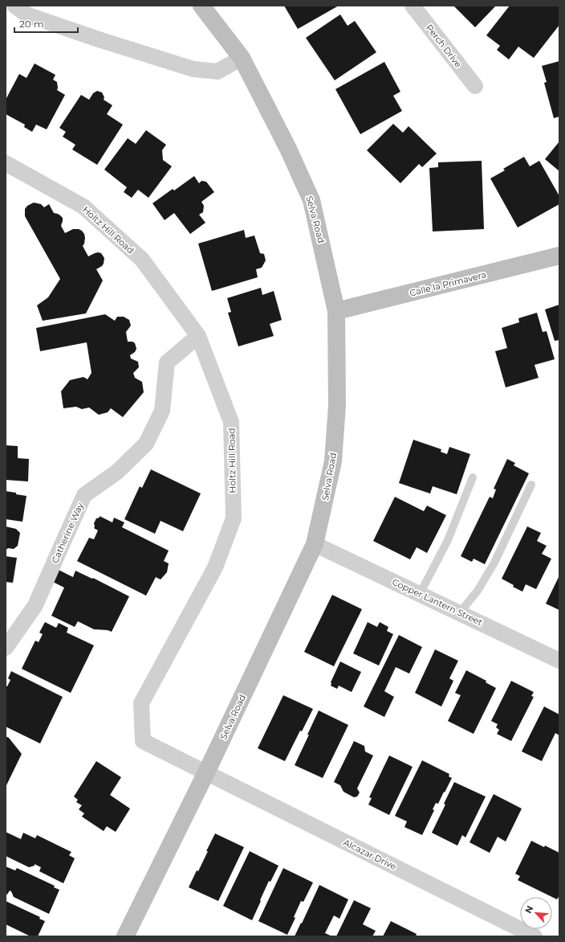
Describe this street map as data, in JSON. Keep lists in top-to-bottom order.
{
  "streets": {
    "street": [
      "Perch Drive",
      "Selva Road",
      "Holtz Hill Road",
      "Calle la Primavera",
      "Catherine Way",
      "Copper Lantern Street",
      "Alcazar Drive"
    ]
  },
  "crossings": [
    ["Selva Road", "Holtz Hill Road"],
    ["Selva Road", "Calle la Primavera"],
    ["Selva Road", "Copper Lantern Street"],
    ["Selva Road", "Alcazar Drive"],
    ["Holtz Hill Road", "Catherine Way"],
    ["Holtz Hill Road", "Alcazar Drive"]
  ],
  "scale_bar": "20 m",
  "north": "top left"
}
